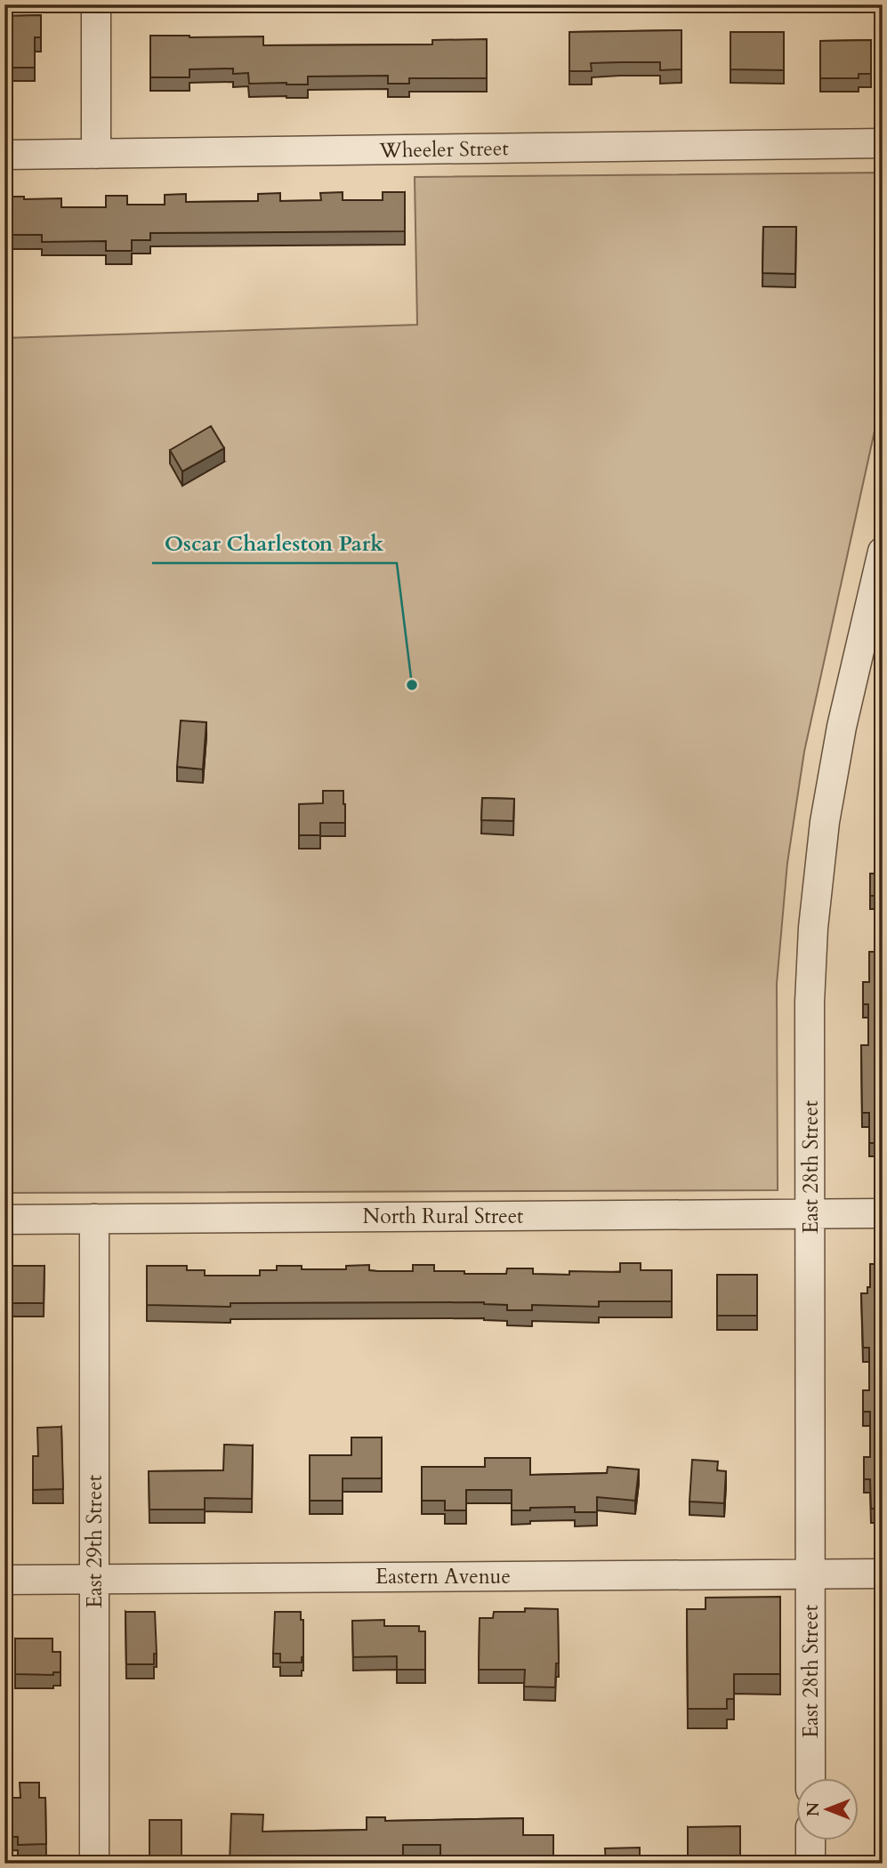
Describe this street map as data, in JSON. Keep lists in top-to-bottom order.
{
  "streets": {
    "street": [
      "Wheeler Street",
      "East 28th Street",
      "North Rural Street",
      "East 29th Street",
      "Eastern Avenue"
    ]
  },
  "crossings": [
    ["East 28th Street", "North Rural Street"],
    ["East 28th Street", "Eastern Avenue"],
    ["North Rural Street", "East 29th Street"],
    ["East 29th Street", "Eastern Avenue"]
  ],
  "places": ["Oscar Charleston Park"],
  "north": "left"
}
